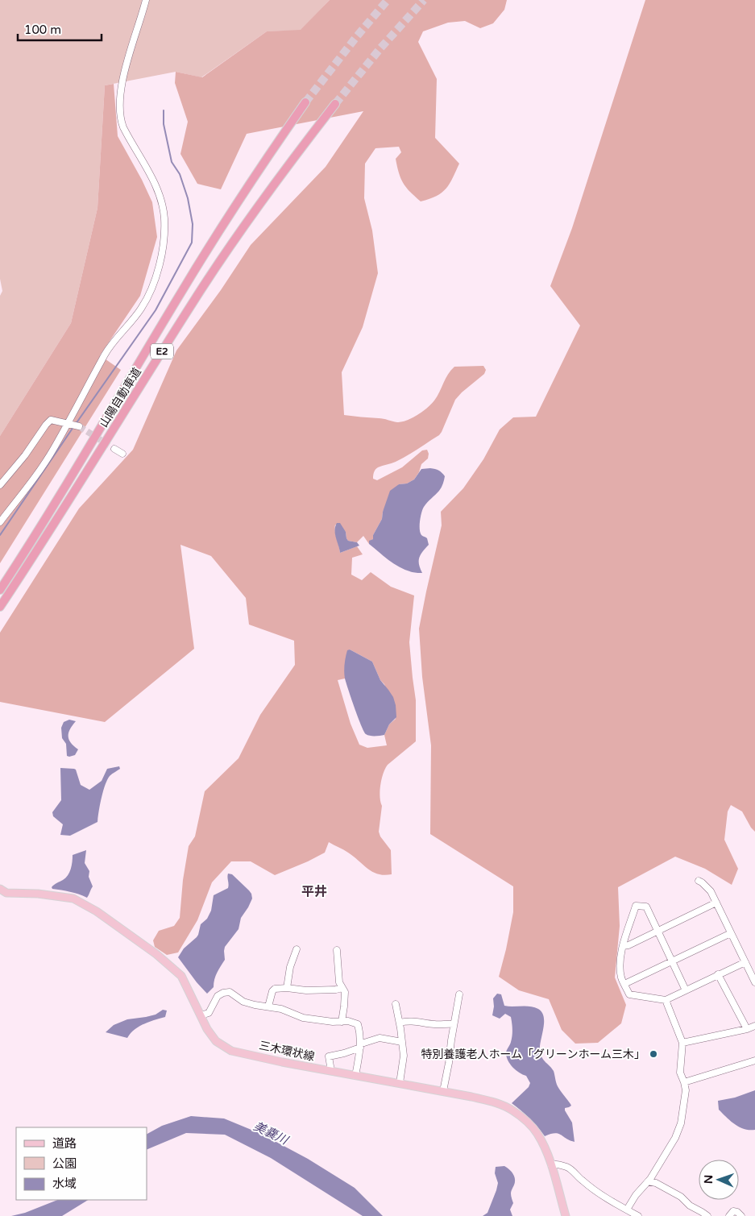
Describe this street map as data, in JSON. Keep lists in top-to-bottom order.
{
  "streets": {
    "highway": ["E2", "山陽自動車道"],
    "main road": ["三木環状線"]
  },
  "districts": ["平井"],
  "water": ["美嚢川"],
  "places": ["特別養護老人ホーム「グリーンホーム三木」"],
  "legend": ["道路", "公園", "水域"],
  "scale_bar": "100 m",
  "north": "left"
}
